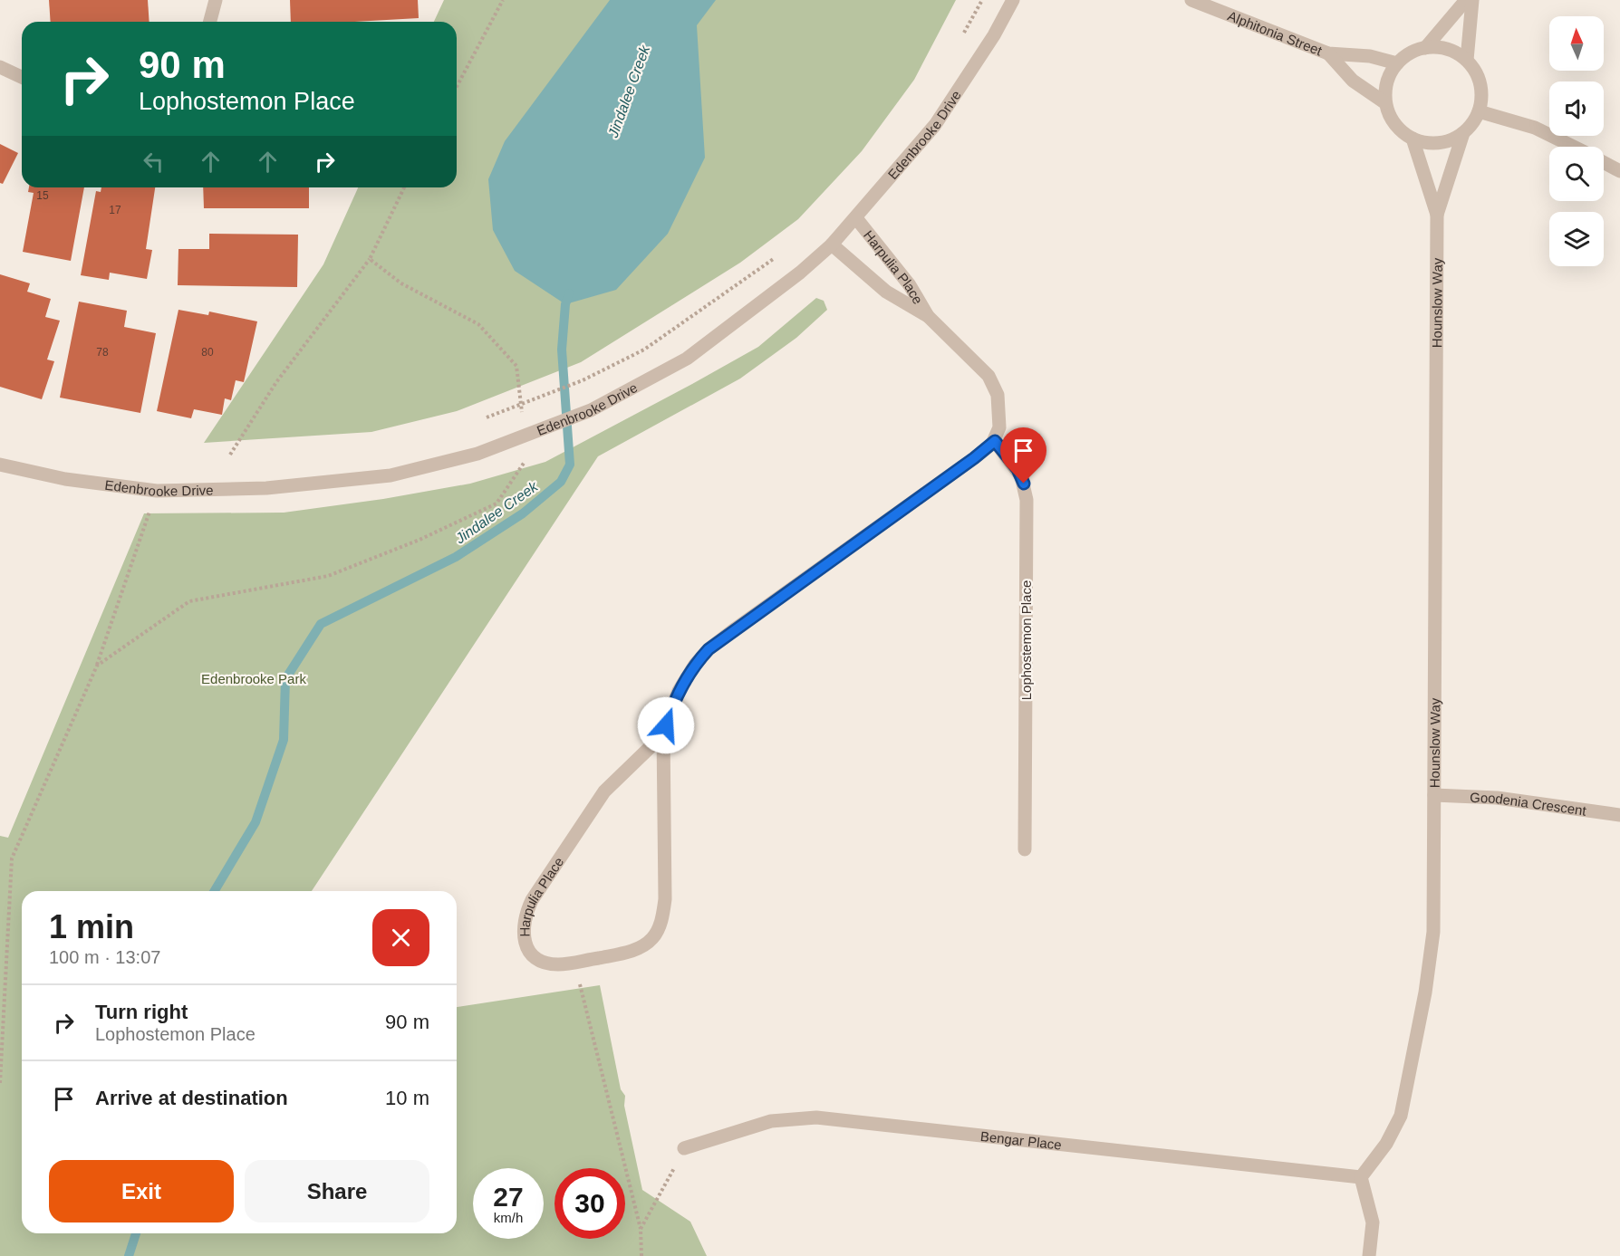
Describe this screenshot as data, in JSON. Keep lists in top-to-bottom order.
{
  "streets": {
    "street": [
      "Alphitonia Street",
      "Edenbrooke Drive",
      "Harpulia Place",
      "Hounslow Way",
      "Lophostemon Place",
      "Goodenia Crescent",
      "Bengar Place"
    ]
  },
  "crossings": [
    ["Alphitonia Street", "Hounslow Way"],
    ["Edenbrooke Drive", "Harpulia Place"],
    ["Harpulia Place", "Lophostemon Place"],
    ["Hounslow Way", "Goodenia Crescent"],
    ["Hounslow Way", "Bengar Place"]
  ],
  "water": ["Jindalee Creek"],
  "parks": ["Edenbrooke Park"],
  "house_numbers": [
    "15",
    "17",
    "78",
    "80"
  ],
  "north": "top",
  "page": {
    "turn": ["90 m", "Lophostemon Place"],
    "heading": ["1 min", "100 m · 13:07"],
    "list": [
      {
        "name": "Turn right",
        "note": "Lophostemon Place",
        "value": "90 m"
      },
      {
        "name": "Arrive at destination",
        "value": "10 m"
      }
    ],
    "buttons": ["Exit", "Share"],
    "speed": "27 km/h",
    "limit": "30"
  }
}
